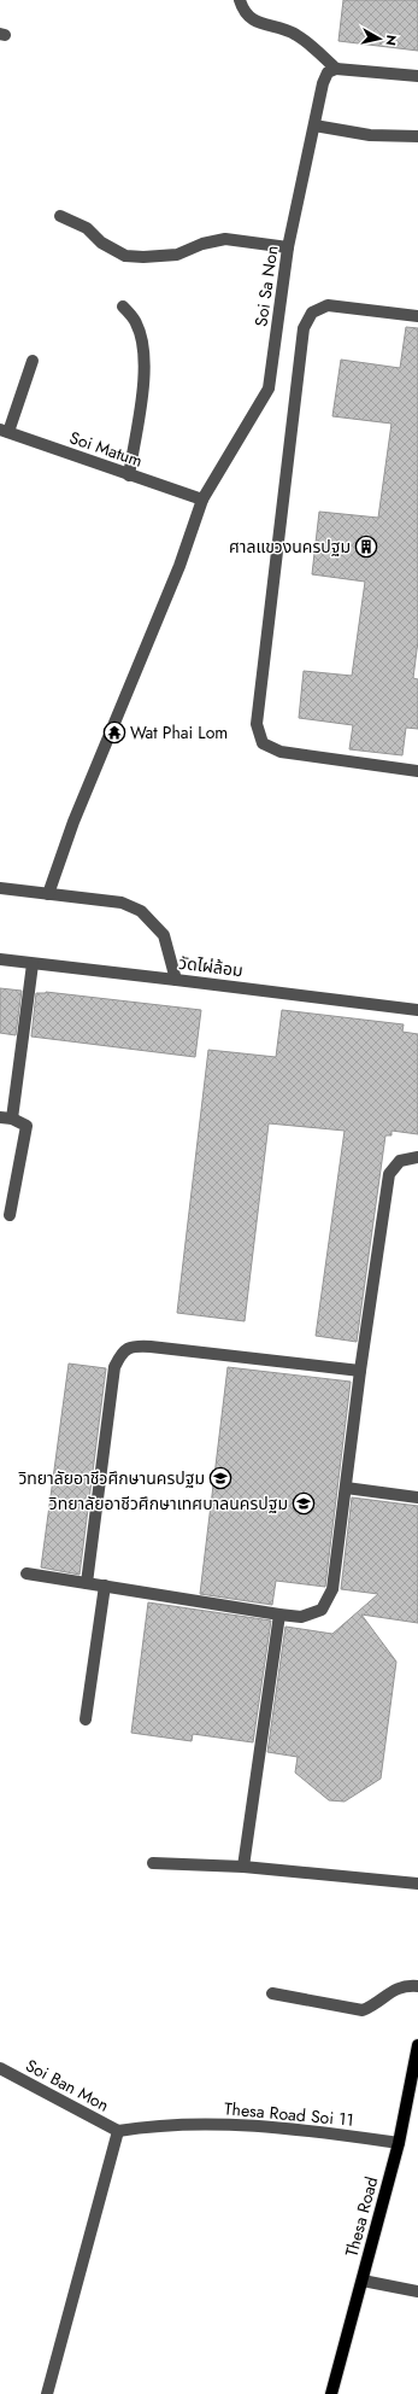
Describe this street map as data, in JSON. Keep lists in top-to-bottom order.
{
  "streets": {
    "main road": ["Thesa Road"],
    "street": [
      "Soi Sa Non",
      "Soi Matum",
      "วัดไผ่ล้อม",
      "Soi Ban Mon",
      "Thesa Road Soi 11"
    ]
  },
  "crossings": [
    ["Soi Sa Non", "Soi Matum"],
    ["Soi Ban Mon", "Thesa Road Soi 11"],
    ["Thesa Road Soi 11", "Thesa Road"]
  ],
  "places": {
    "building": ["ศาลแขวงนครปฐม"],
    "temple": ["Wat Phai Lom"],
    "school or university": ["วิทยาลัยอาชีวศึกษานครปฐม", "วิทยาลัยอาชีวศึกษาเทศบาลนครปฐม"]
  },
  "north": "right"
}
